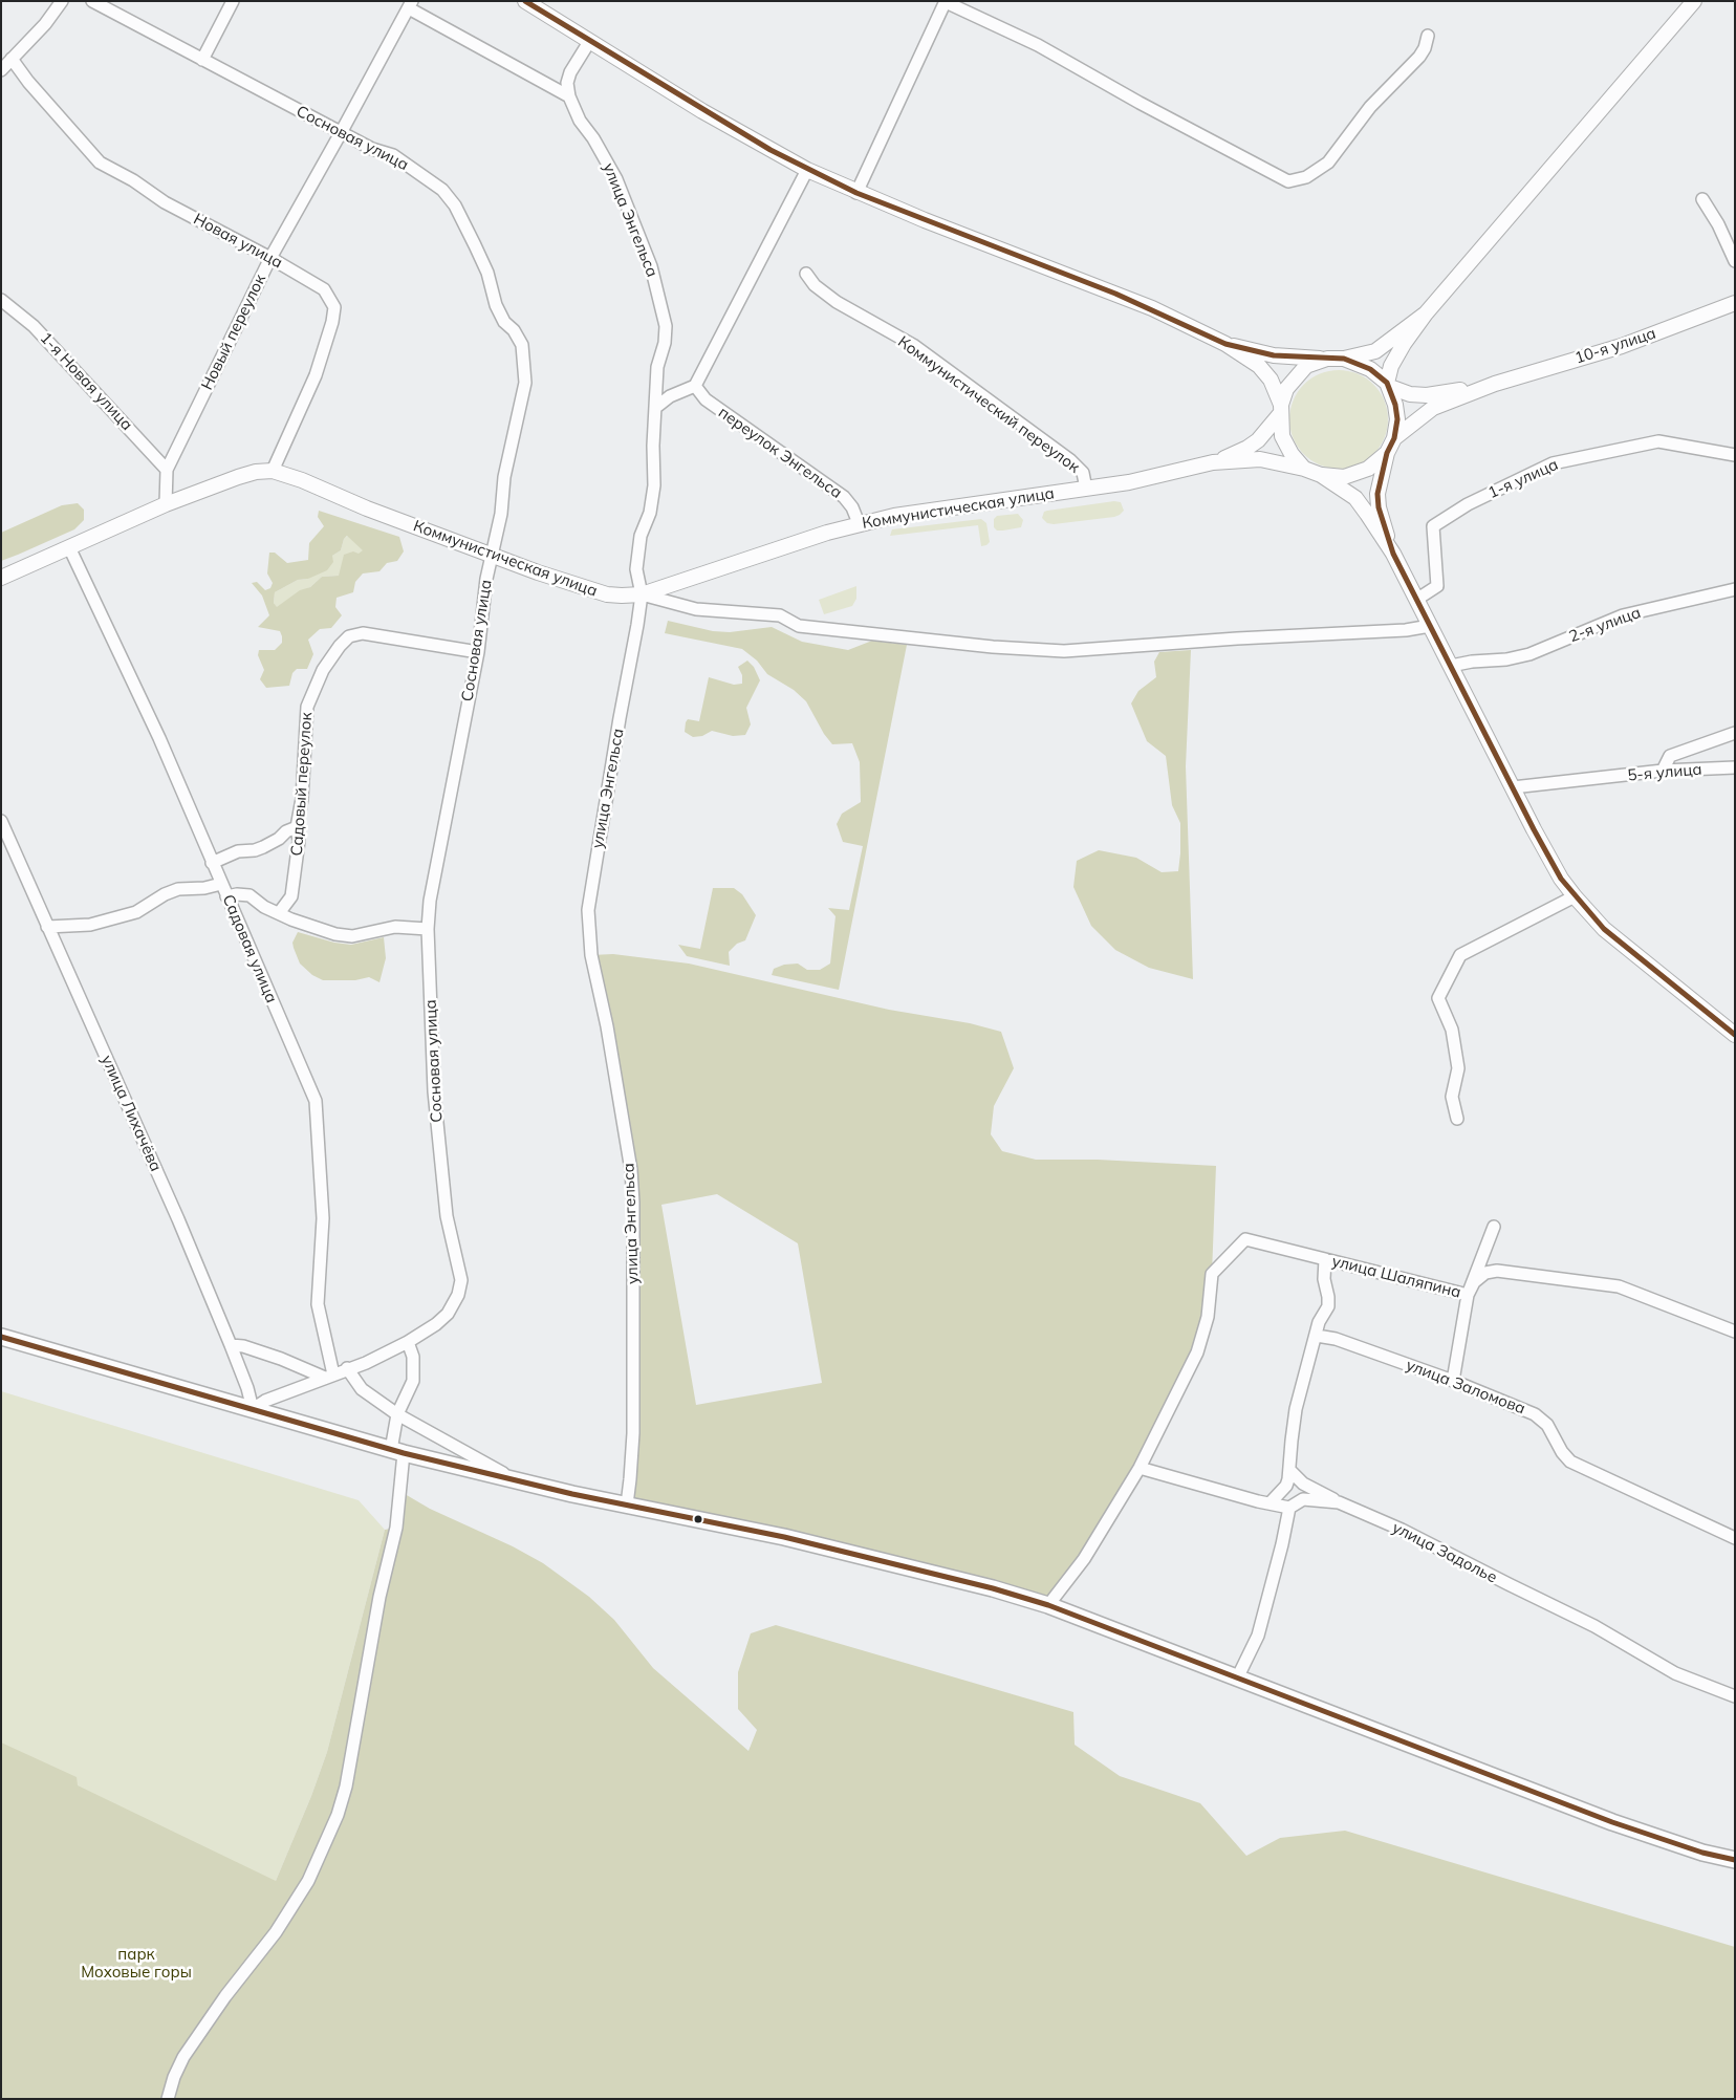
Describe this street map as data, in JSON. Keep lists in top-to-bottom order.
{
  "streets": {
    "street": [
      "Сосновая улица",
      "улица Энгельса",
      "Новая улица",
      "Новый переулок",
      "10-я улица",
      "1-я Новая улица",
      "Коммунистический переулок",
      "переулок Энгельса",
      "1-я улица",
      "Коммунистическая улица",
      "2-я улица",
      "5-я улица",
      "Садовый переулок",
      "Садовая улица",
      "улица Лихачёва",
      "улица Шаляпина",
      "улица Заломова",
      "улица Задолье"
    ]
  },
  "crossings": [
    ["Сосновая улица", "Новый переулок"],
    ["Сосновая улица", "Коммунистическая улица"],
    ["Сосновая улица", "Садовый переулок"],
    ["Сосновая улица", "Садовая улица"],
    ["Сосновая улица", "улица Лихачёва"],
    ["улица Энгельса", "Коммунистическая улица"],
    ["Новая улица", "Новый переулок"],
    ["Новая улица", "Коммунистическая улица"],
    ["Новый переулок", "1-я Новая улица"],
    ["Новый переулок", "Коммунистическая улица"],
    ["10-я улица", "Коммунистическая улица"],
    ["Коммунистический переулок", "Коммунистическая улица"],
    ["переулок Энгельса", "Коммунистическая улица"],
    ["Коммунистическая улица", "Садовая улица"]
  ],
  "parks": ["парк Моховые горы"]
}
